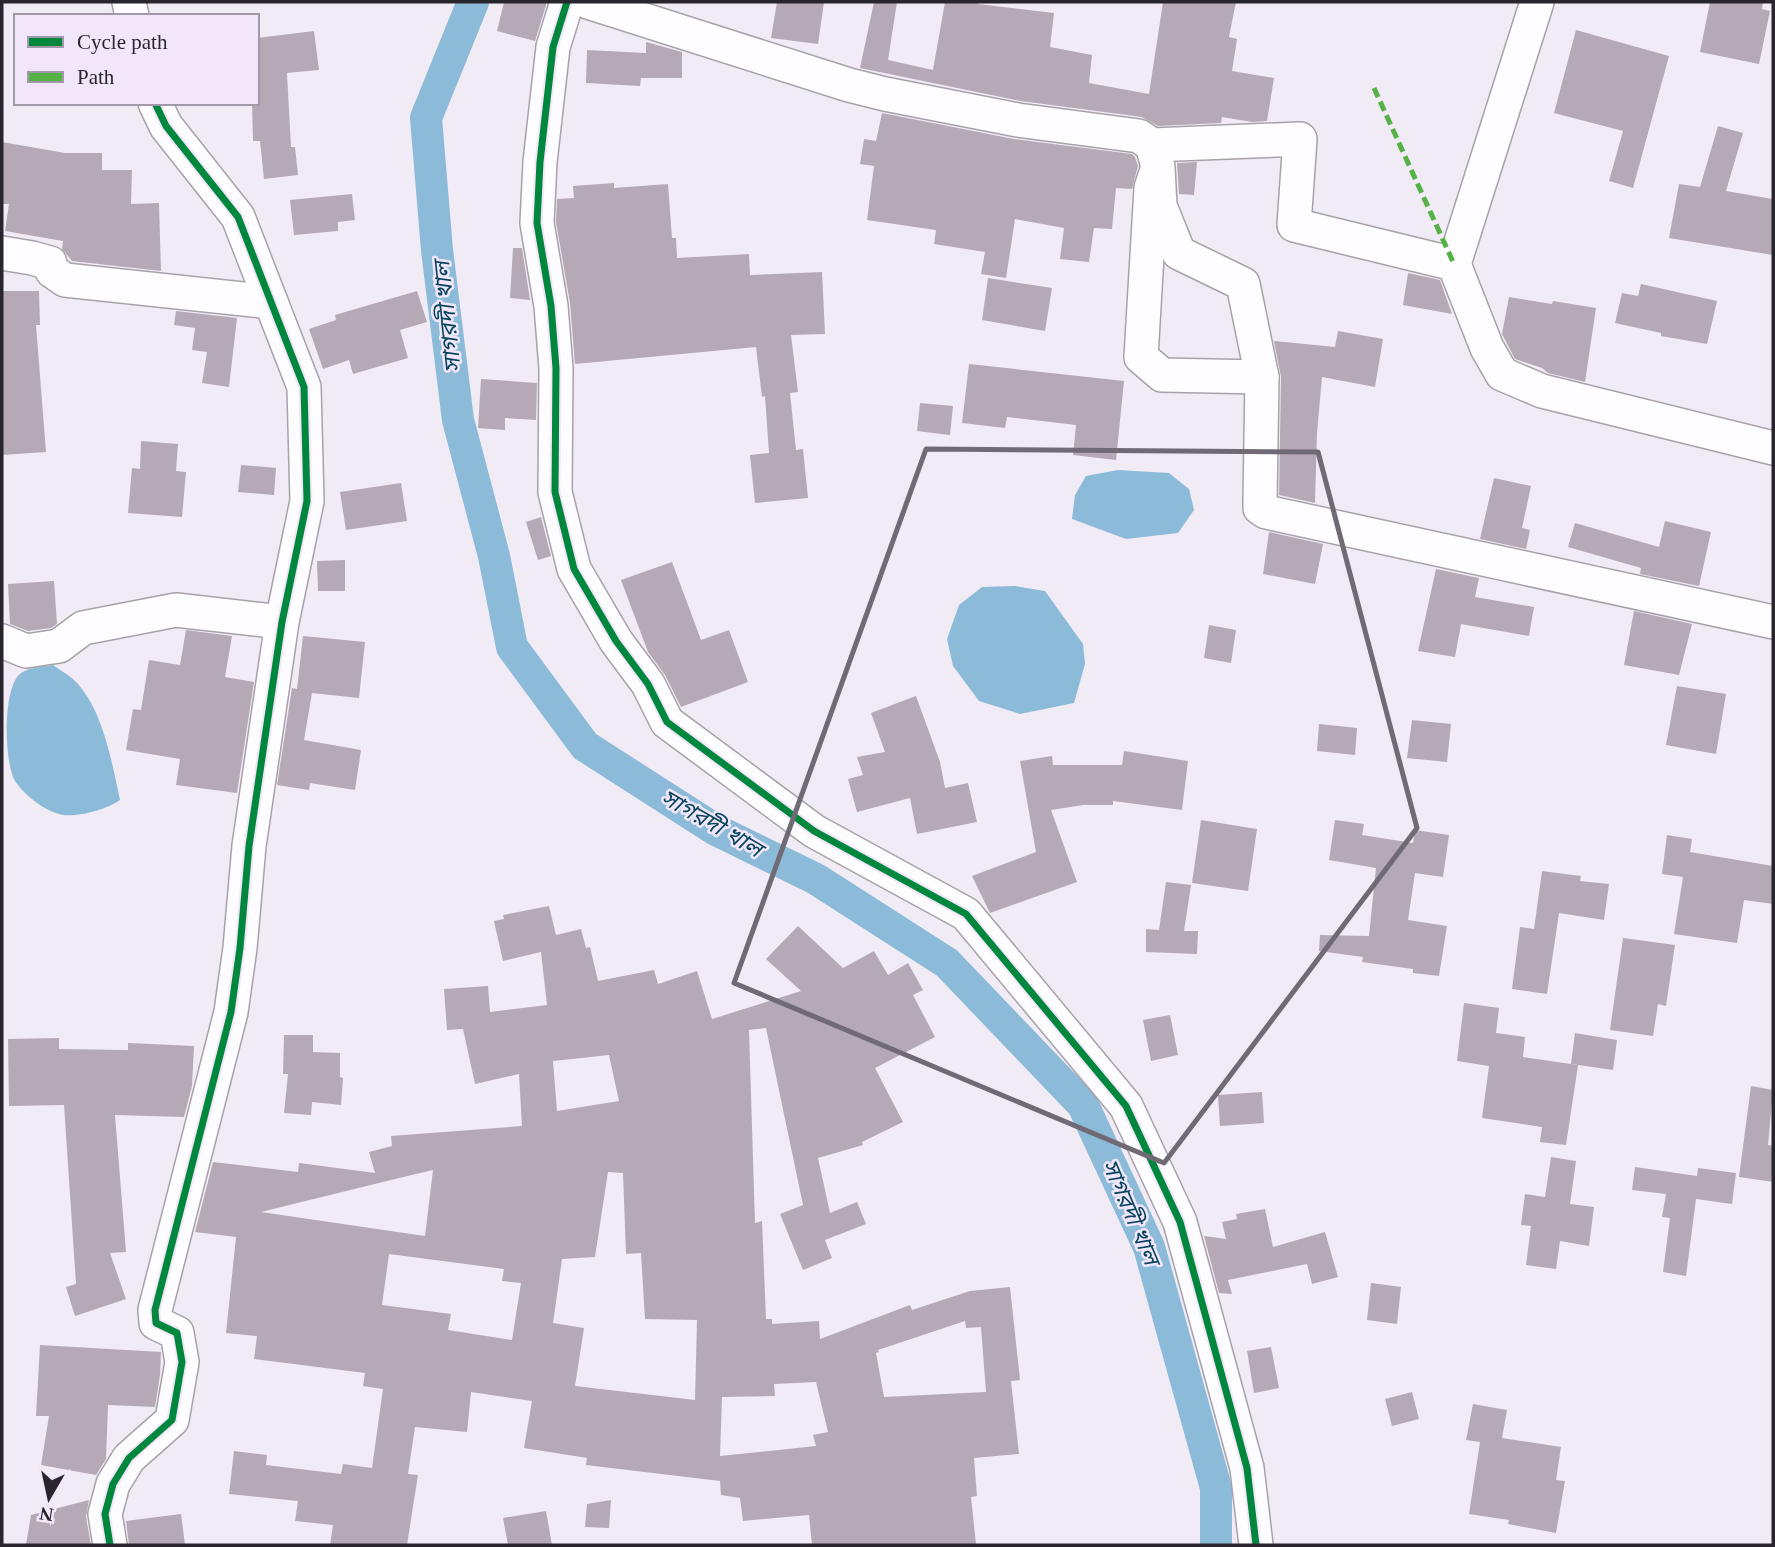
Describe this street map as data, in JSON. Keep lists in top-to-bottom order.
{
  "water": ["সাগরদী খাল"],
  "legend": ["Cycle path", "Path"],
  "north": "bottom"
}
